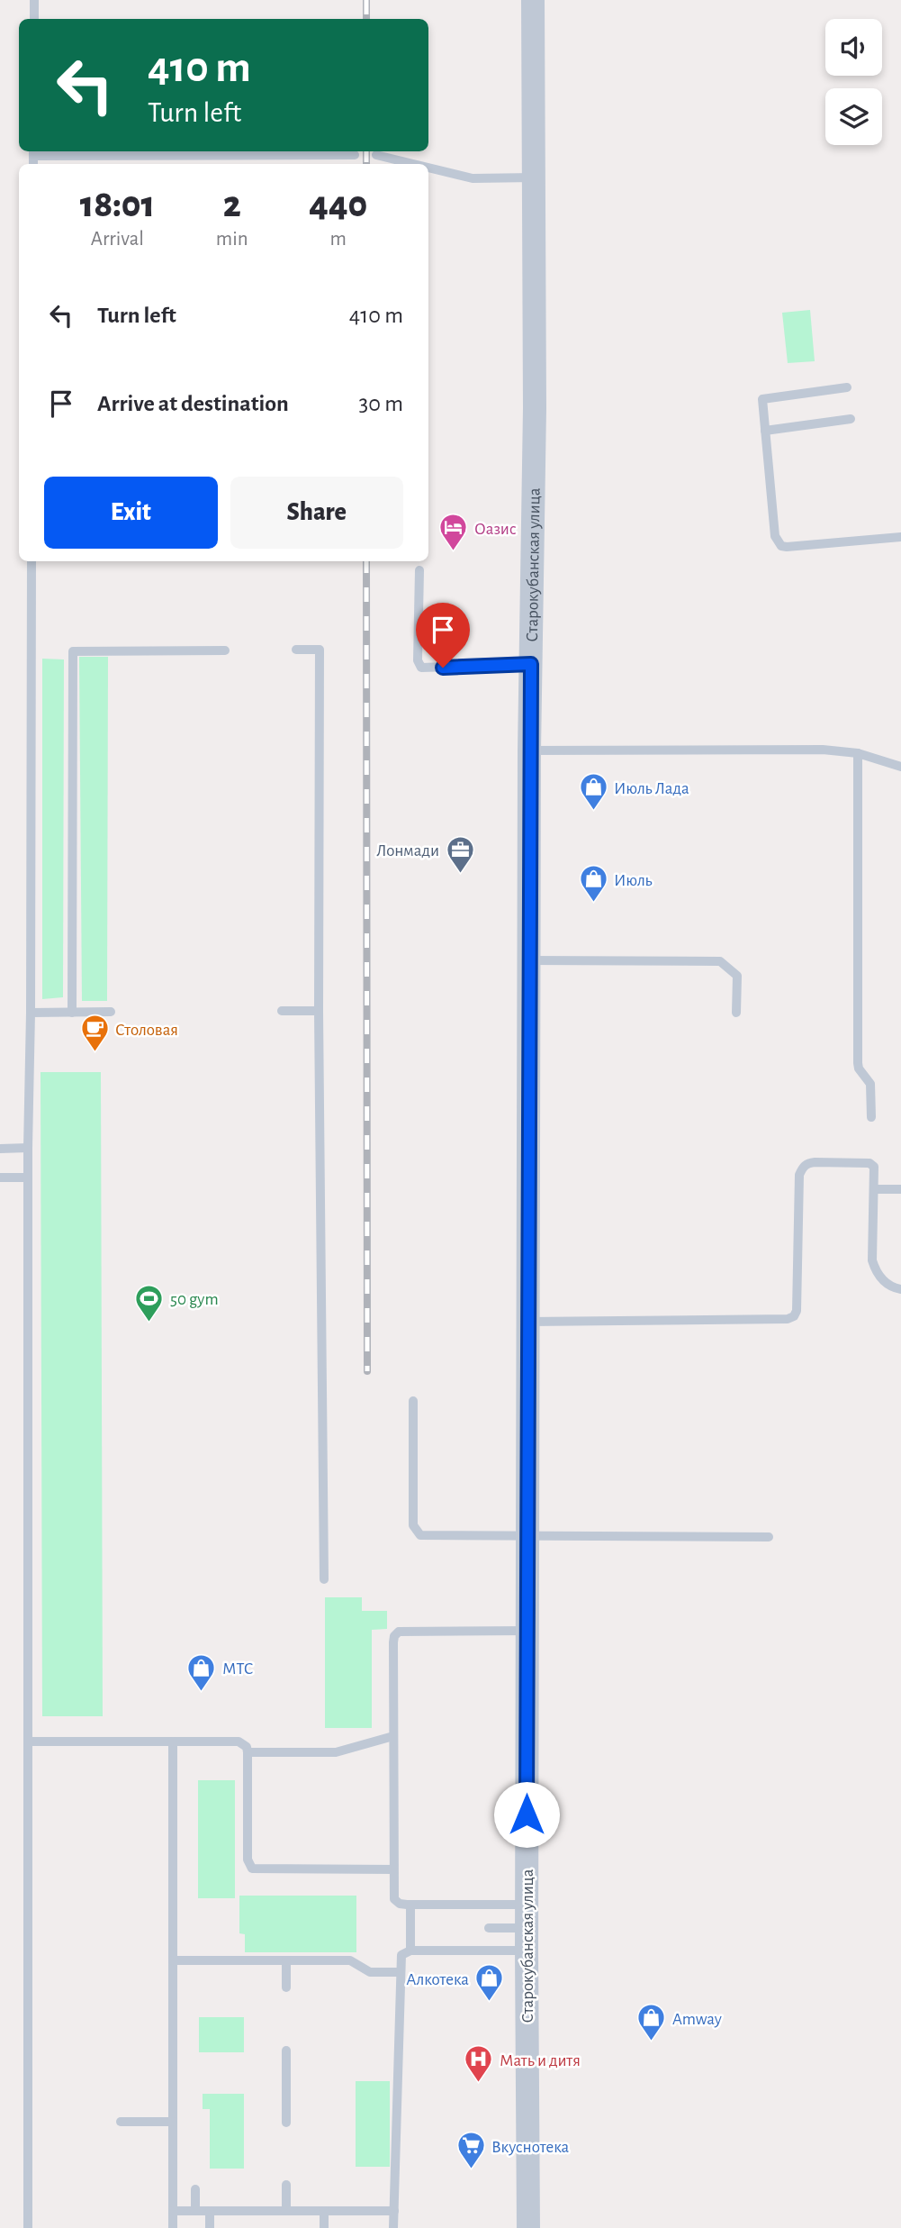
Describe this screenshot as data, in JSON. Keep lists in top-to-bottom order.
{
  "streets": {
    "street": ["Старокубанская улица"]
  },
  "places": {
    "hotel": ["Оазис"],
    "shop": [
      "Июль Лада",
      "Июль",
      "МТС",
      "Алкотека",
      "Amway"
    ],
    "office": ["Лонмади"],
    "cafe": ["Столовая"],
    "sports": ["50 gym"],
    "hospital": ["Мать и дитя"],
    "supermarket": ["Вкуснотека"]
  },
  "page": {
    "turn": ["410 m", "Turn left"],
    "eta": [
      "18:01",
      "Arrival",
      "2",
      "min",
      "440",
      "m"
    ],
    "list": [
      {
        "name": "Turn left",
        "value": "410 m"
      },
      {
        "name": "Arrive at destination",
        "value": "30 m"
      }
    ],
    "buttons": ["Exit", "Share"]
  }
}
